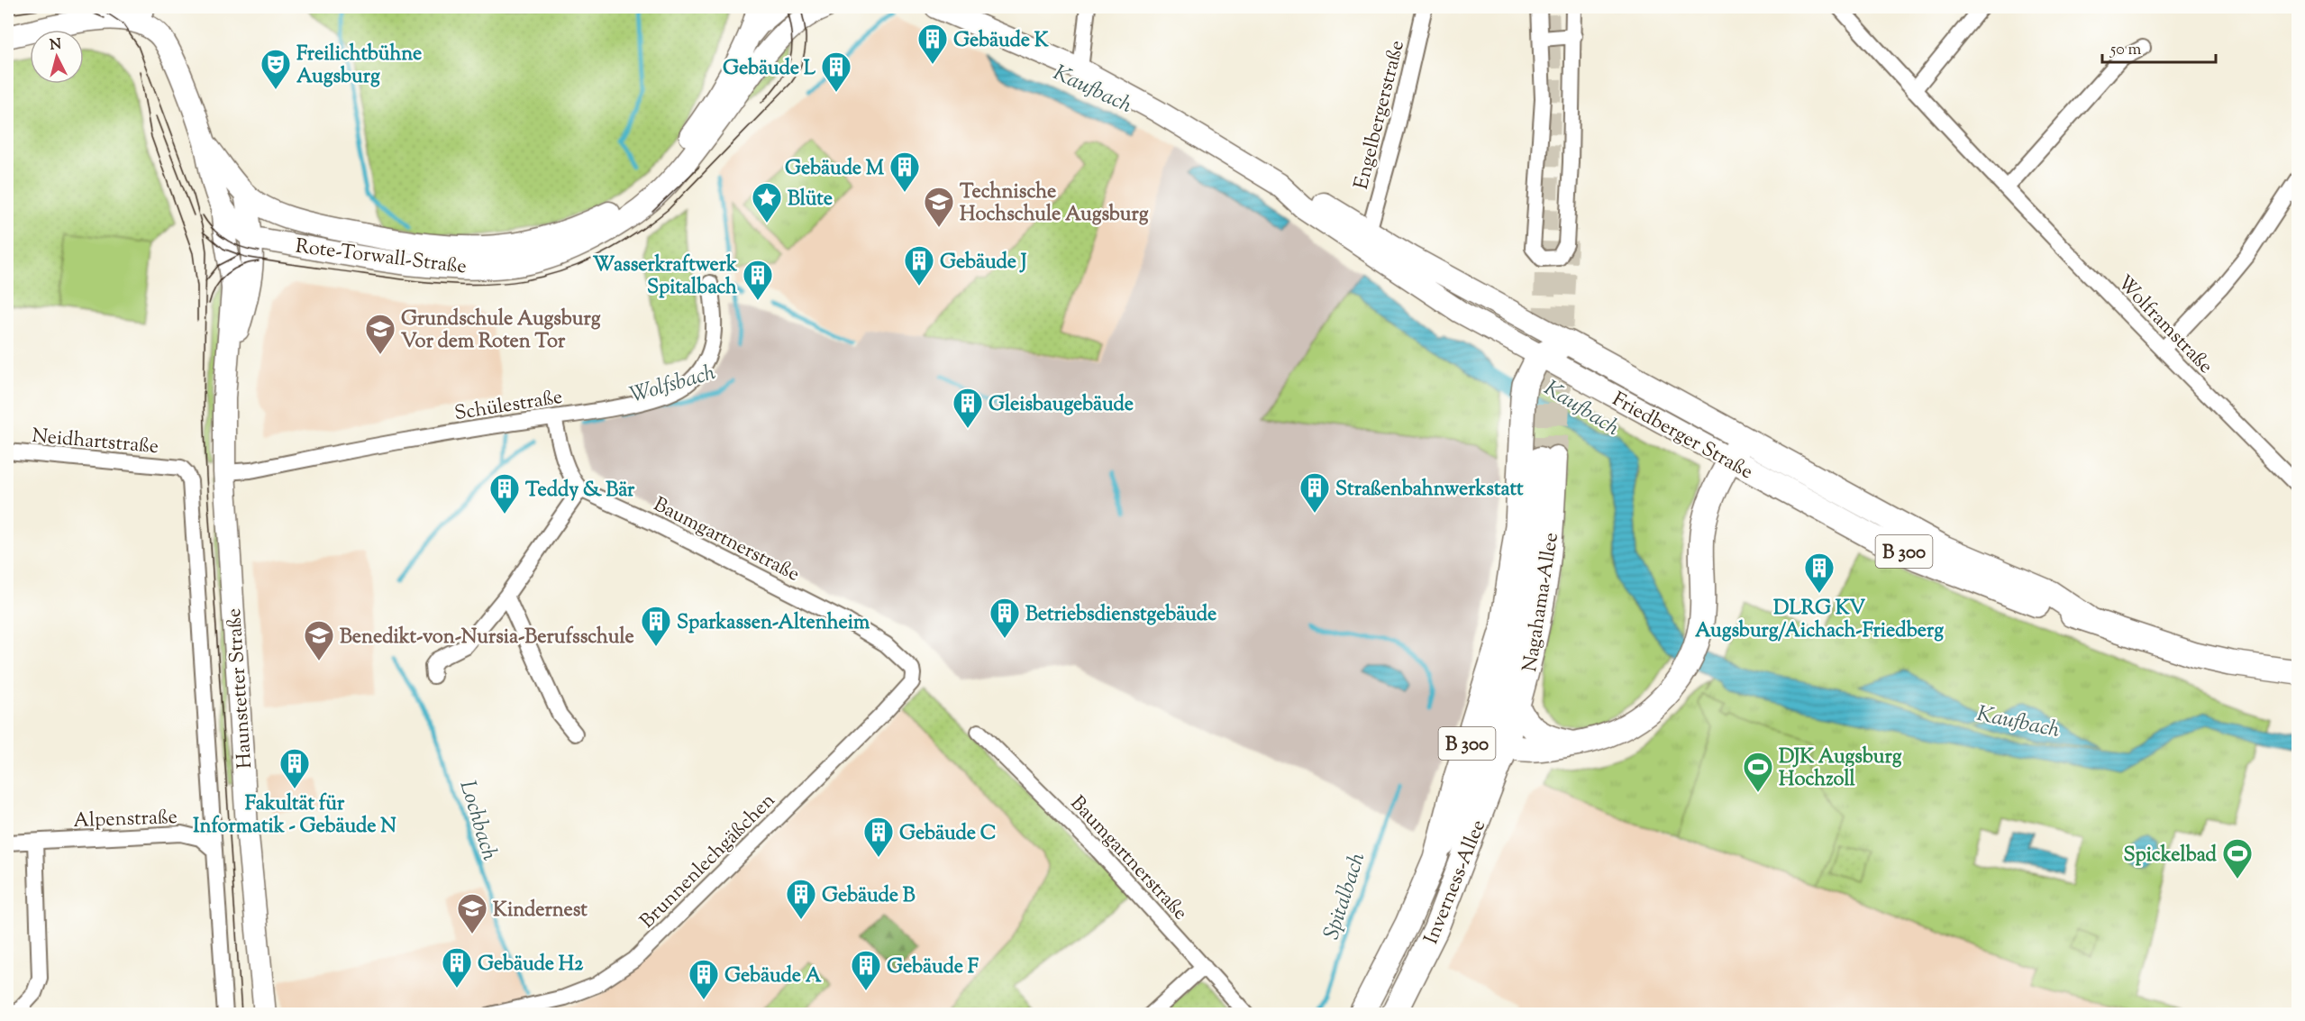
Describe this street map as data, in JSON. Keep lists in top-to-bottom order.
{
  "streets": {
    "main road": [
      "Rote-Torwall-Straße",
      "Friedberger Straße",
      "B 300",
      "Nagahama-Allee",
      "Haunstetter Straße",
      "Inverness-Allee"
    ],
    "street": [
      "Engelbergerstraße",
      "Wolframstraße",
      "Schülestraße",
      "Neidhartstraße",
      "Baumgartnerstraße",
      "Alpenstraße",
      "Brunnenlechgäßchen"
    ]
  },
  "crossings": [
    ["Engelbergerstraße", "Friedberger Straße"],
    ["Rote-Torwall-Straße", "Haunstetter Straße"],
    ["Schülestraße", "Haunstetter Straße"],
    ["Friedberger Straße", "B 300"],
    ["Neidhartstraße", "Haunstetter Straße"],
    ["Baumgartnerstraße", "Brunnenlechgäßchen"],
    ["B 300", "Nagahama-Allee"],
    ["B 300", "Inverness-Allee"],
    ["Nagahama-Allee", "Inverness-Allee"],
    ["Haunstetter Straße", "Alpenstraße"]
  ],
  "water": [
    "Kaufbach",
    "Wolfsbach",
    "Lochbach",
    "Spitalbach"
  ],
  "places": {
    "building": [
      "Gebäude K",
      "Gebäude L",
      "Gebäude M",
      "Gebäude J",
      "Wasserkraftwerk Spitalbach",
      "Gleisbaugebäude",
      "Straßenbahnwerkstatt",
      "Teddy & Bär",
      "DLRG KV Augsburg/Aichach-Friedberg",
      "Betriebsdienstgebäude",
      "Sparkassen-Altenheim",
      "Fakultät für Informatik - Gebäude N",
      "Gebäude C",
      "Gebäude B",
      "Gebäude H2",
      "Gebäude F",
      "Gebäude A"
    ],
    "theatre": ["Freilichtbühne Augsburg"],
    "place": ["Blüte"],
    "school or university": [
      "Technische Hochschule Augsburg",
      "Grundschule Augsburg Vor dem Roten Tor",
      "Benedikt-von-Nursia-Berufsschule",
      "Kindernest"
    ],
    "sports": ["DJK Augsburg Hochzoll", "Spickelbad"]
  },
  "scale_bar": "50 m",
  "north": "top"
}
